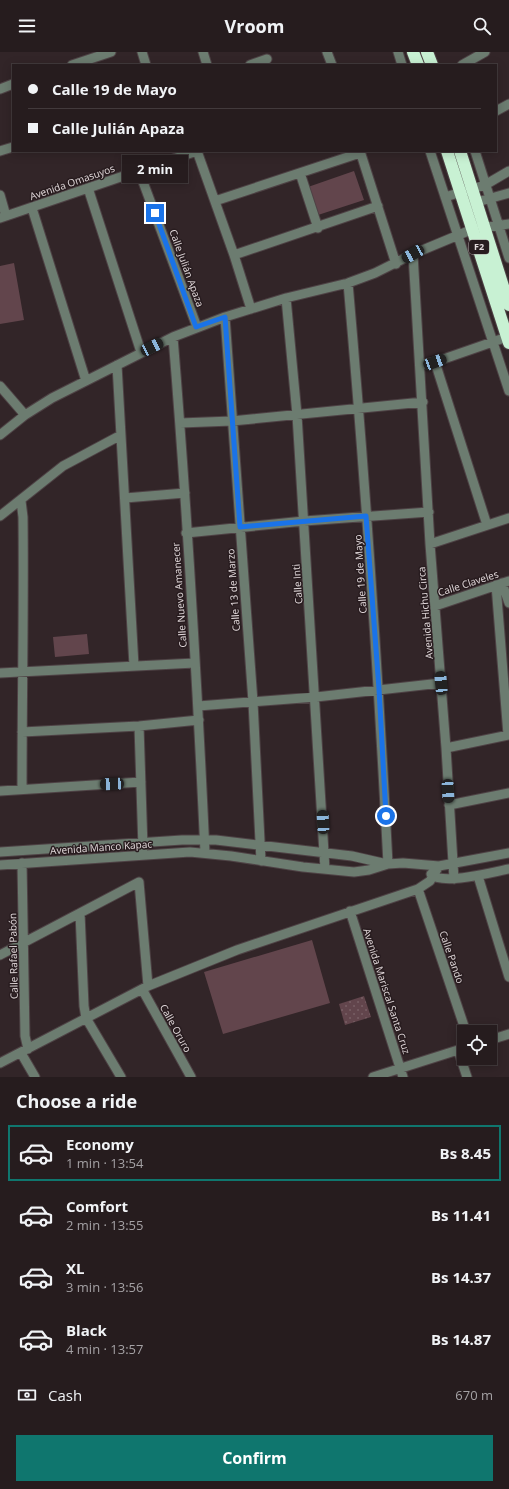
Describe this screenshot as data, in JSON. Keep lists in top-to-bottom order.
{
  "streets": {
    "highway": ["F2"],
    "street": [
      "Avenida Omasuyos",
      "Calle Julián Apaza",
      "Calle 19 de Mayo",
      "Calle Claveles",
      "Calle Inti",
      "Calle 13 de Marzo",
      "Calle Nuevo Amanecer",
      "Avenida Hichu Circa",
      "Avenida Manco Kapac",
      "Calle Rafael Pabón",
      "Calle Pando",
      "Avenida Mariscal Santa Cruz",
      "Calle Oruro"
    ]
  },
  "crossings": [
    ["Avenida Omasuyos", "Calle Julián Apaza"],
    ["Calle 19 de Mayo", "Avenida Manco Kapac"],
    ["Calle Claveles", "Avenida Hichu Circa"],
    ["Calle Inti", "Avenida Manco Kapac"],
    ["Calle 13 de Marzo", "Avenida Manco Kapac"],
    ["Calle Nuevo Amanecer", "Avenida Manco Kapac"],
    ["Avenida Manco Kapac", "Calle Rafael Pabón"]
  ],
  "page": {
    "header": "Vroom",
    "banner": ["Calle 19 de Mayo", "Calle Julián Apaza"],
    "bubble": "2 min",
    "heading": "Choose a ride",
    "list": [
      {
        "name": "Economy",
        "note": "1 min · 13:54",
        "value": "Bs 8.45"
      },
      {
        "name": "Comfort",
        "note": "2 min · 13:55",
        "value": "Bs 11.41"
      },
      {
        "name": "XL",
        "note": "3 min · 13:56",
        "value": "Bs 14.37"
      },
      {
        "name": "Black",
        "note": "4 min · 13:57",
        "value": "Bs 14.87"
      }
    ],
    "pay": ["Cash", "670 m"],
    "buttons": "Confirm"
  }
}
